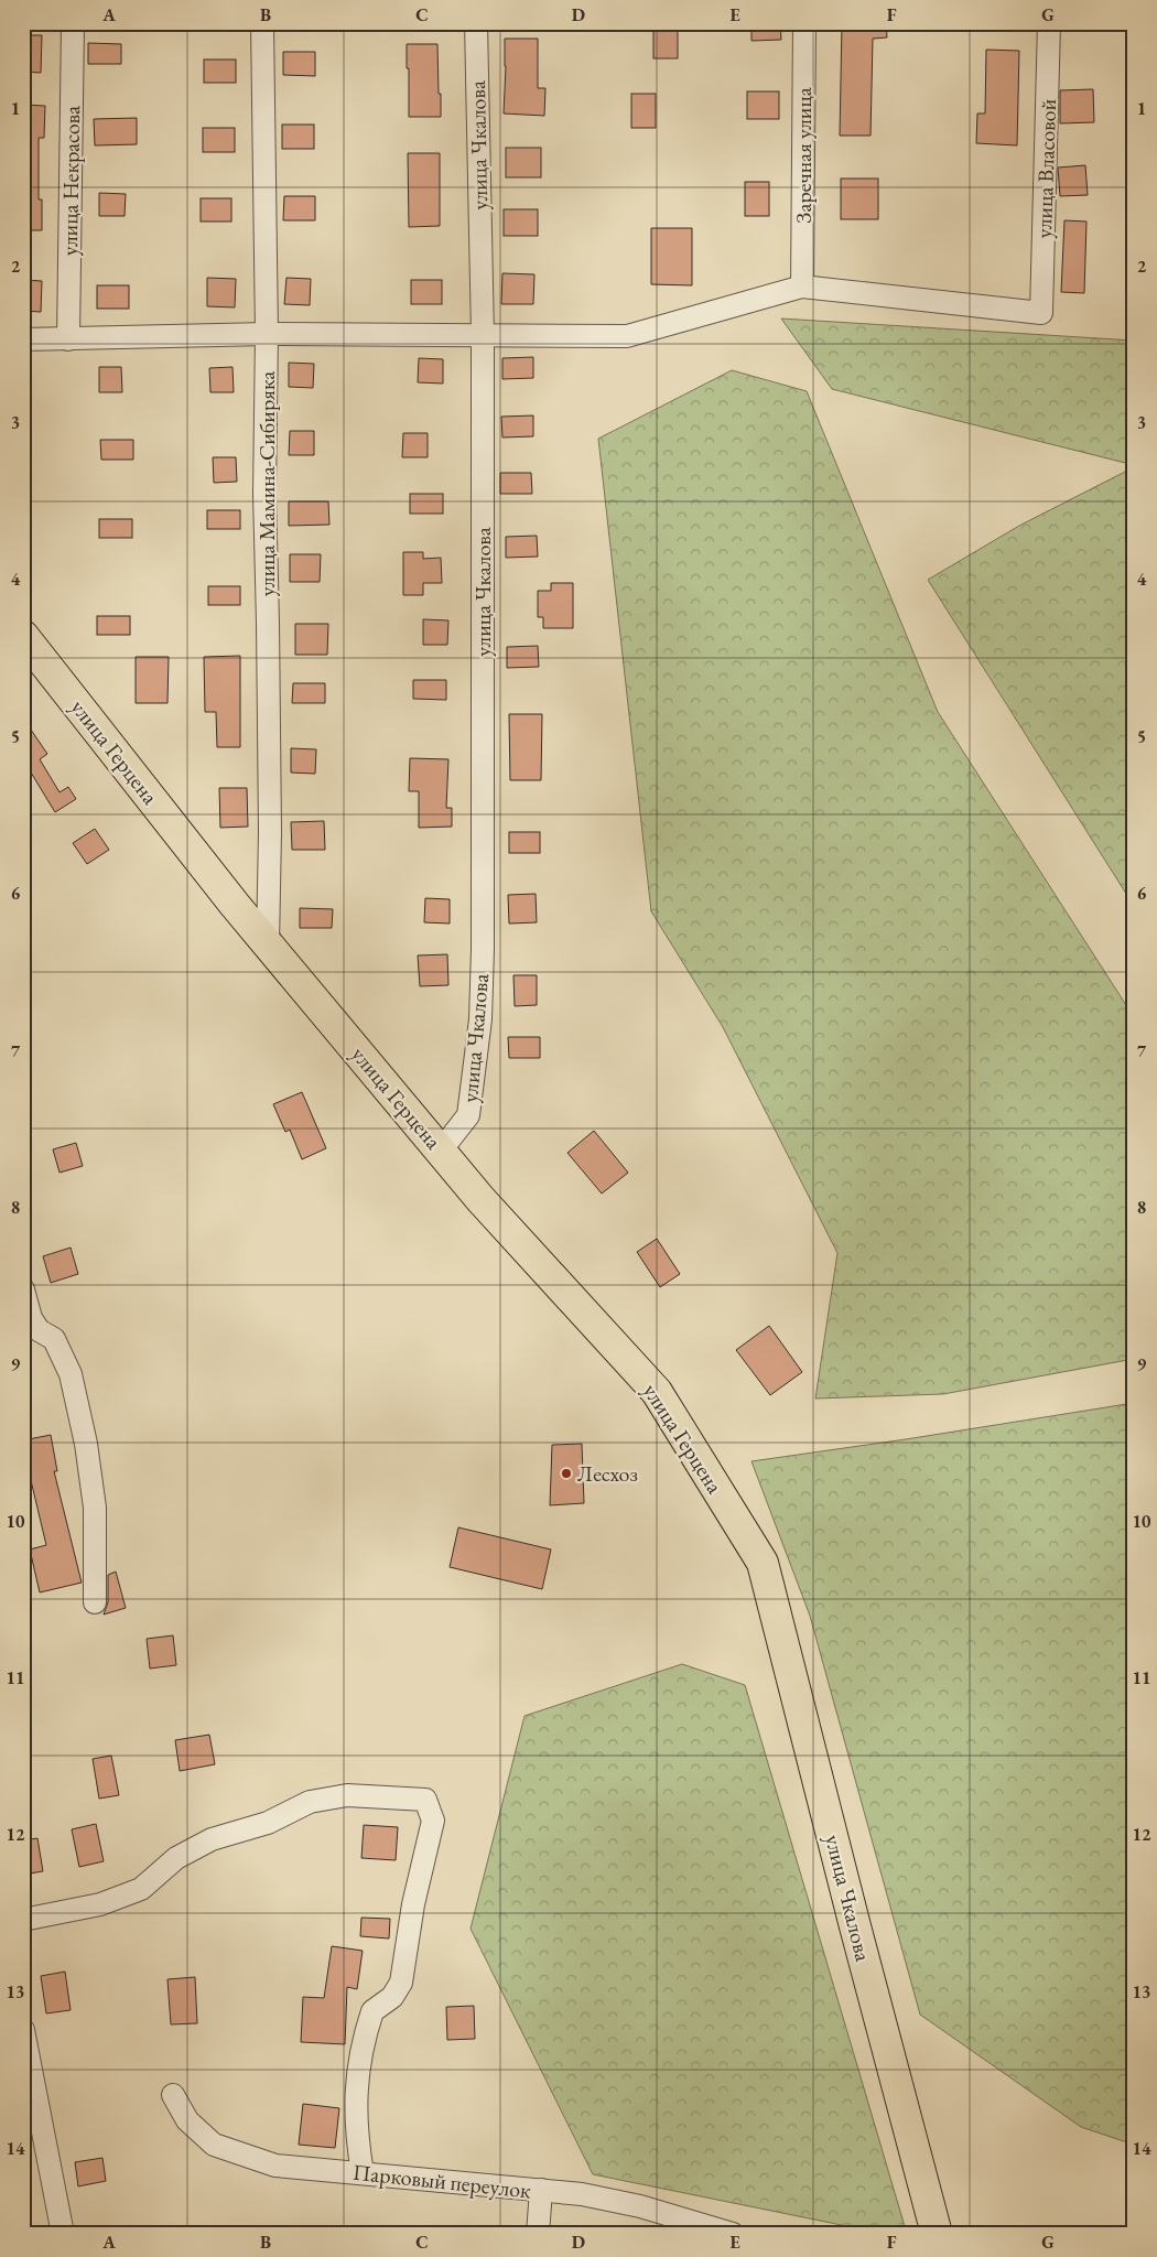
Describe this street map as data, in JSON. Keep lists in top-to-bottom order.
{
  "streets": {
    "main road": ["улица Чкалова", "улица Герцена"],
    "street": [
      "Заречная улица",
      "улица Власовой",
      "улица Некрасова",
      "улица Мамина-Сибиряка",
      "Парковый переулок"
    ]
  },
  "crossings": [
    ["улица Чкалова", "улица Герцена"],
    ["Заречная улица", "улица Власовой"],
    ["улица Мамина-Сибиряка", "улица Герцена"]
  ],
  "places": ["Лесхоз"],
  "grid": {
    "columns": [
      "A",
      "B",
      "C",
      "D",
      "E",
      "F",
      "G"
    ],
    "rows": [
      "1",
      "2",
      "3",
      "4",
      "5",
      "6",
      "7",
      "8",
      "9",
      "10",
      "11",
      "12",
      "13",
      "14"
    ]
  }
}
